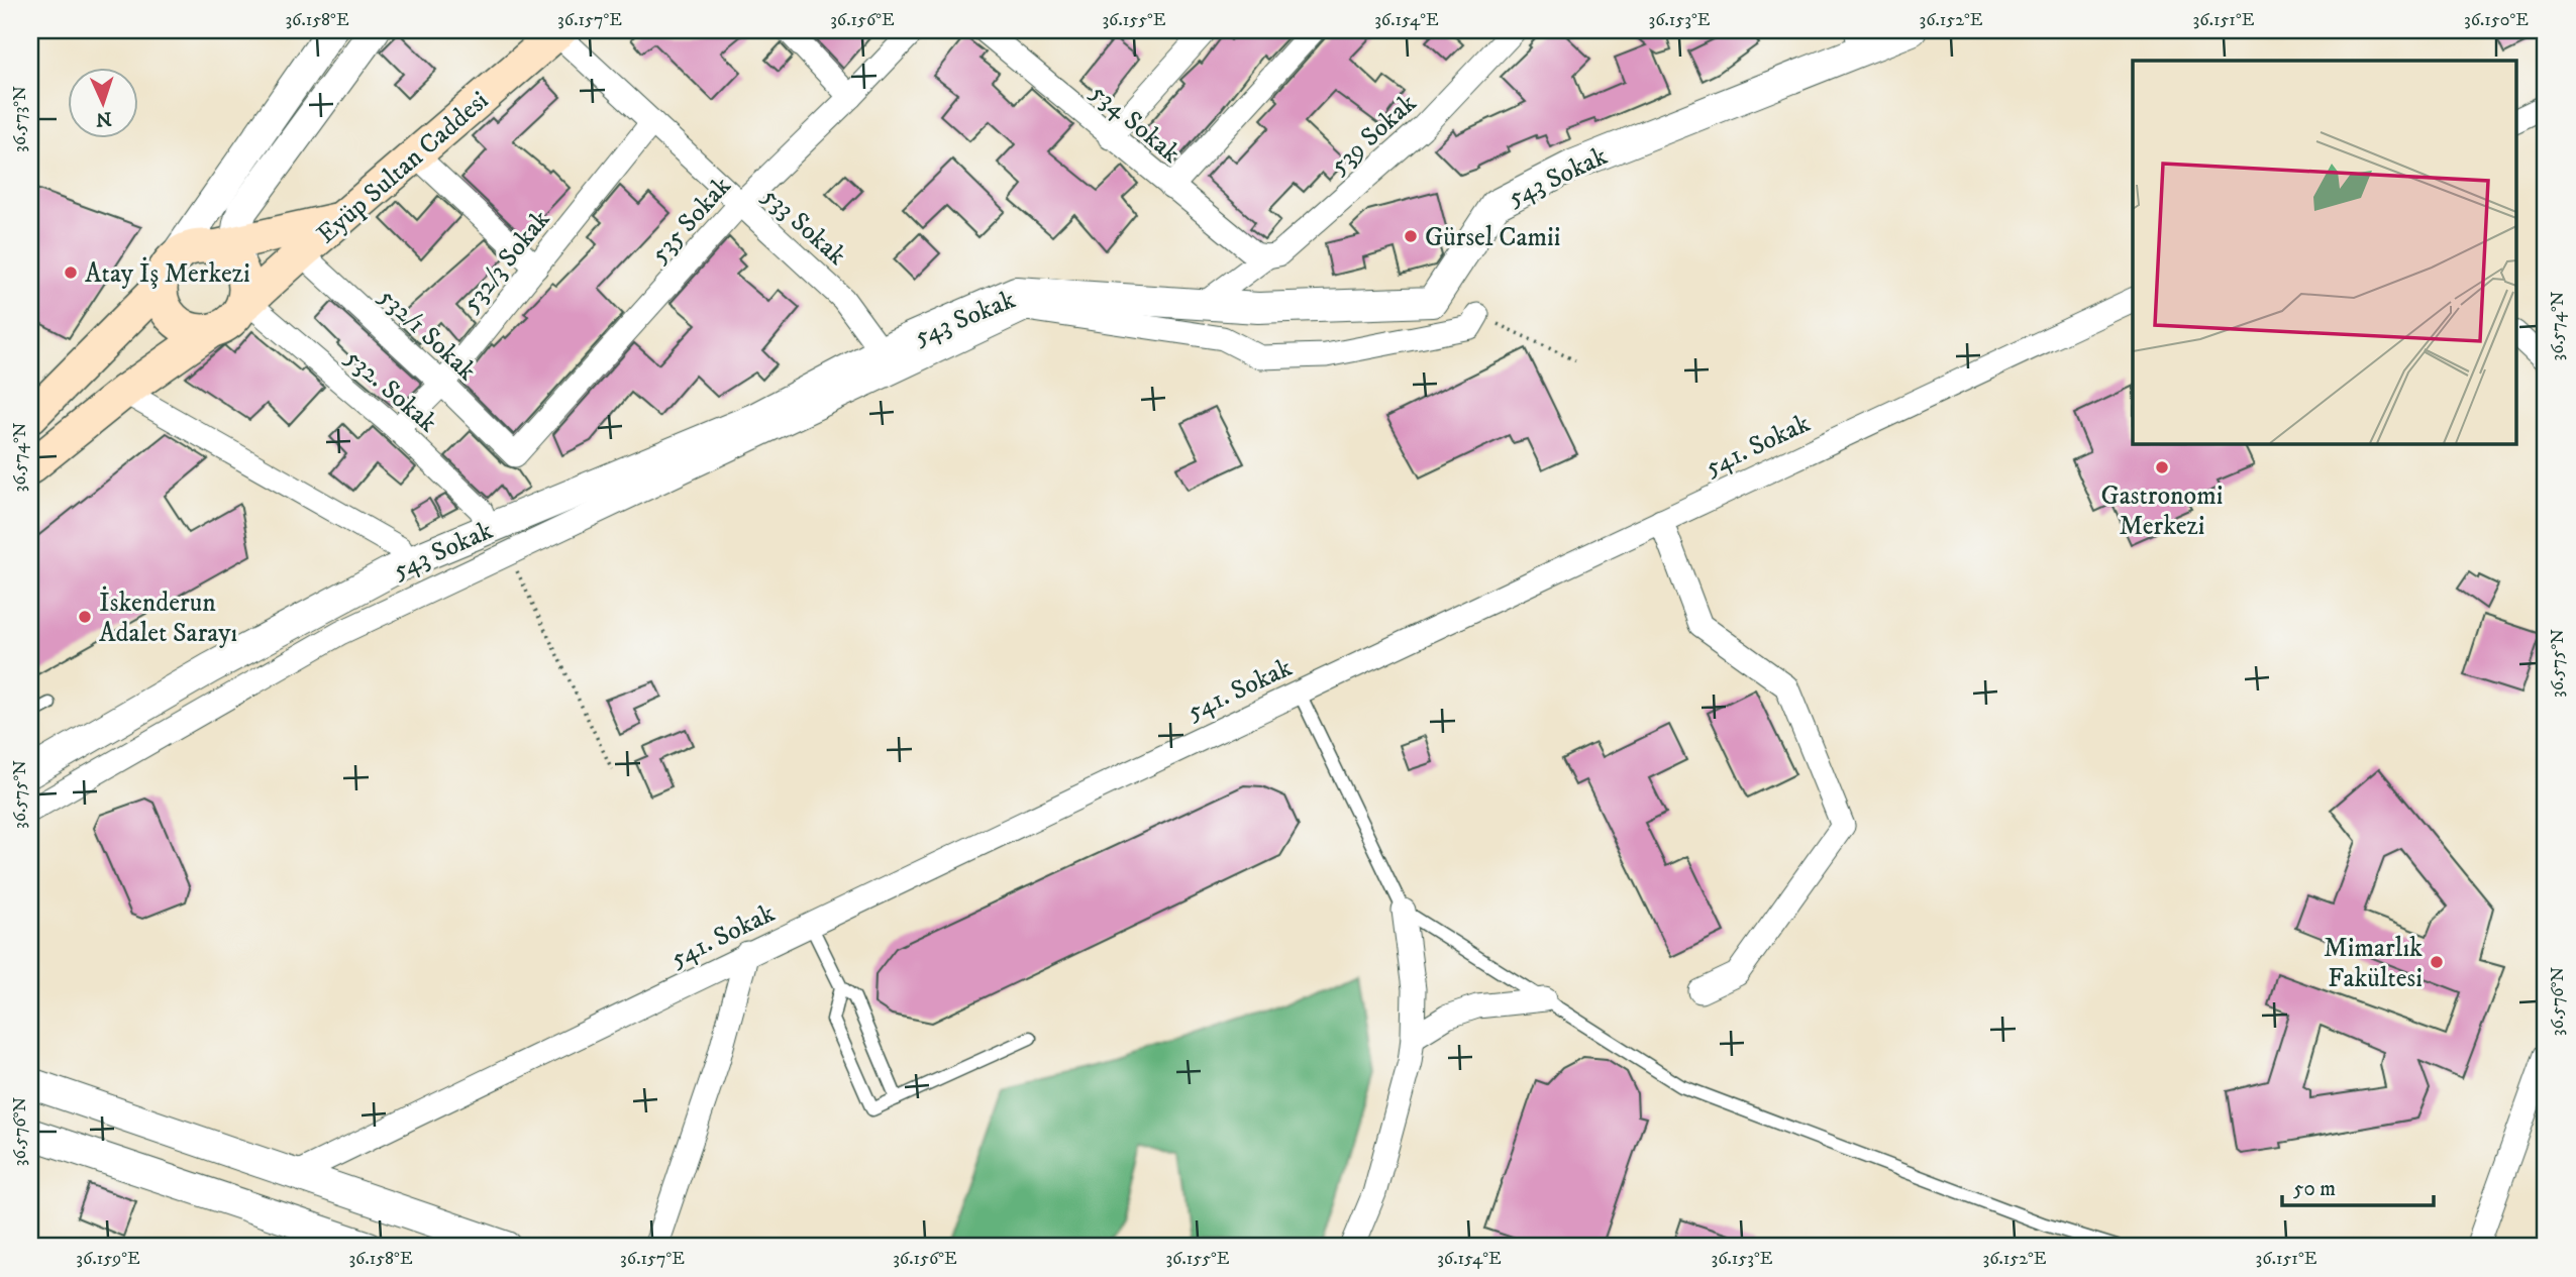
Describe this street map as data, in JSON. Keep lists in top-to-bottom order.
{
  "streets": {
    "main road": ["Eyüp Sultan Caddesi"],
    "street": [
      "534 Sokak",
      "539 Sokak",
      "543 Sokak",
      "535 Sokak",
      "533 Sokak",
      "532/3 Sokak",
      "532/1 Sokak",
      "532. Sokak",
      "541. Sokak"
    ]
  },
  "crossings": [
    ["534 Sokak", "539 Sokak"],
    ["539 Sokak", "543 Sokak"],
    ["Eyüp Sultan Caddesi", "533 Sokak"],
    ["Eyüp Sultan Caddesi", "532/1 Sokak"],
    ["Eyüp Sultan Caddesi", "532. Sokak"],
    ["543 Sokak", "533 Sokak"],
    ["543 Sokak", "532. Sokak"],
    ["535 Sokak", "533 Sokak"],
    ["535 Sokak", "532/1 Sokak"],
    ["533 Sokak", "532/3 Sokak"],
    ["532/3 Sokak", "532/1 Sokak"],
    ["532/3 Sokak", "532. Sokak"]
  ],
  "places": [
    "Gürsel Camii",
    "Atay İş Merkezi",
    "Gastronomi Merkezi",
    "İskenderun Adalet Sarayı",
    "Mimarlık Fakültesi"
  ],
  "scale_bar": "50 m",
  "north": "bottom",
  "coordinates": [
    "36.158°E",
    "36.157°E",
    "36.156°E",
    "36.155°E",
    "36.154°E",
    "36.153°E",
    "36.152°E",
    "36.151°E",
    "36.150°E",
    "36.573°N",
    "36.574°N",
    "36.575°N",
    "36.576°N",
    "36.159°E"
  ]
}
